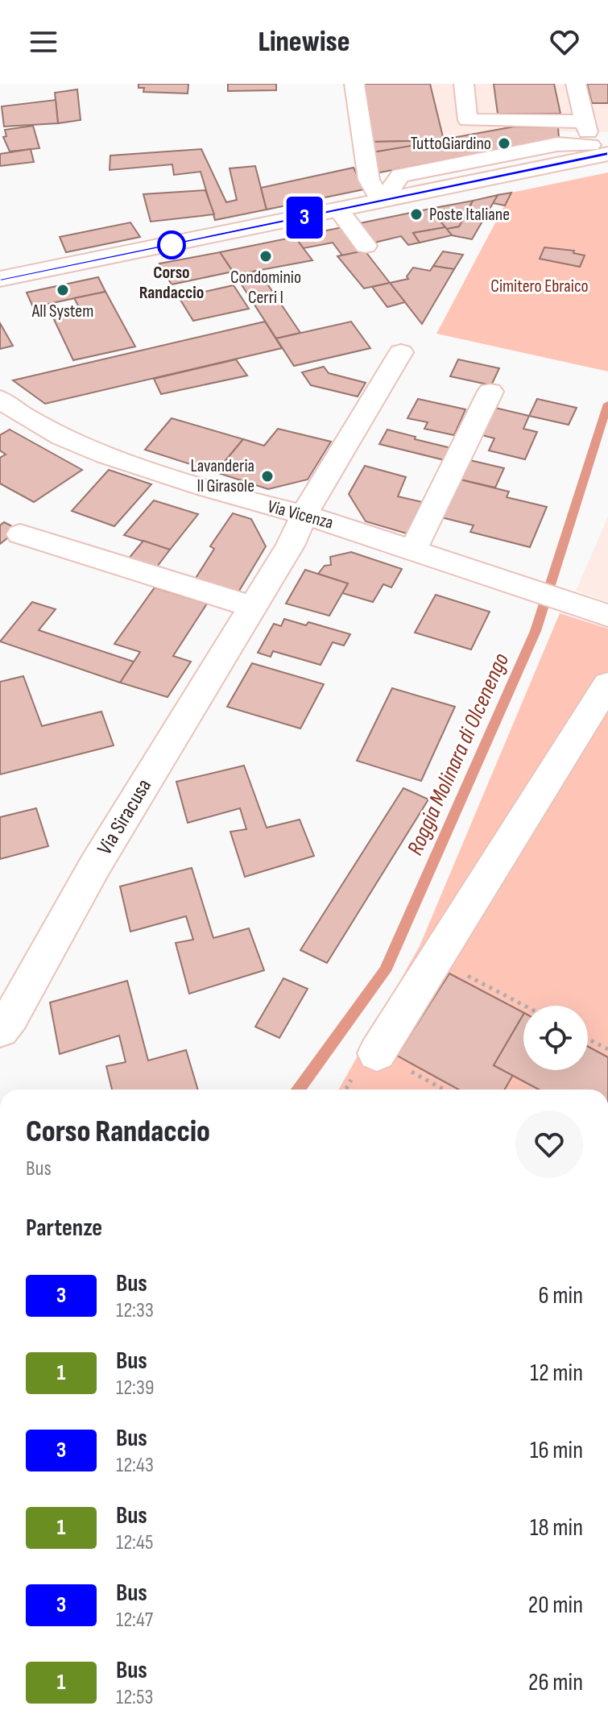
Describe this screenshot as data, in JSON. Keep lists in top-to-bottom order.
{
  "streets": {
    "street": ["Via Vicenza", "Via Siracusa"]
  },
  "crossings": [
    ["Via Vicenza", "Via Siracusa"]
  ],
  "water": ["Roggia Molinara di Olcenengo"],
  "parks": ["Cimitero Ebraico"],
  "places": [
    "TuttoGiardino",
    "Poste Italiane",
    "Corso Randaccio",
    "Condominio Cerri I",
    "All System",
    "Lavanderia Il Girasole"
  ],
  "lines": ["bus line 3"],
  "page": {
    "header": "Linewise",
    "on_map": "3",
    "heading": [
      ["Corso Randaccio", "Bus"],
      "Partenze"
    ],
    "list": [
      {
        "mark": "3",
        "name": "Bus",
        "note": "12:33",
        "value": "6 min"
      },
      {
        "mark": "1",
        "name": "Bus",
        "note": "12:39",
        "value": "12 min"
      },
      {
        "mark": "3",
        "name": "Bus",
        "note": "12:43",
        "value": "16 min"
      },
      {
        "mark": "1",
        "name": "Bus",
        "note": "12:45",
        "value": "18 min"
      },
      {
        "mark": "3",
        "name": "Bus",
        "note": "12:47",
        "value": "20 min"
      },
      {
        "mark": "1",
        "name": "Bus",
        "note": "12:53",
        "value": "26 min"
      }
    ]
  }
}
